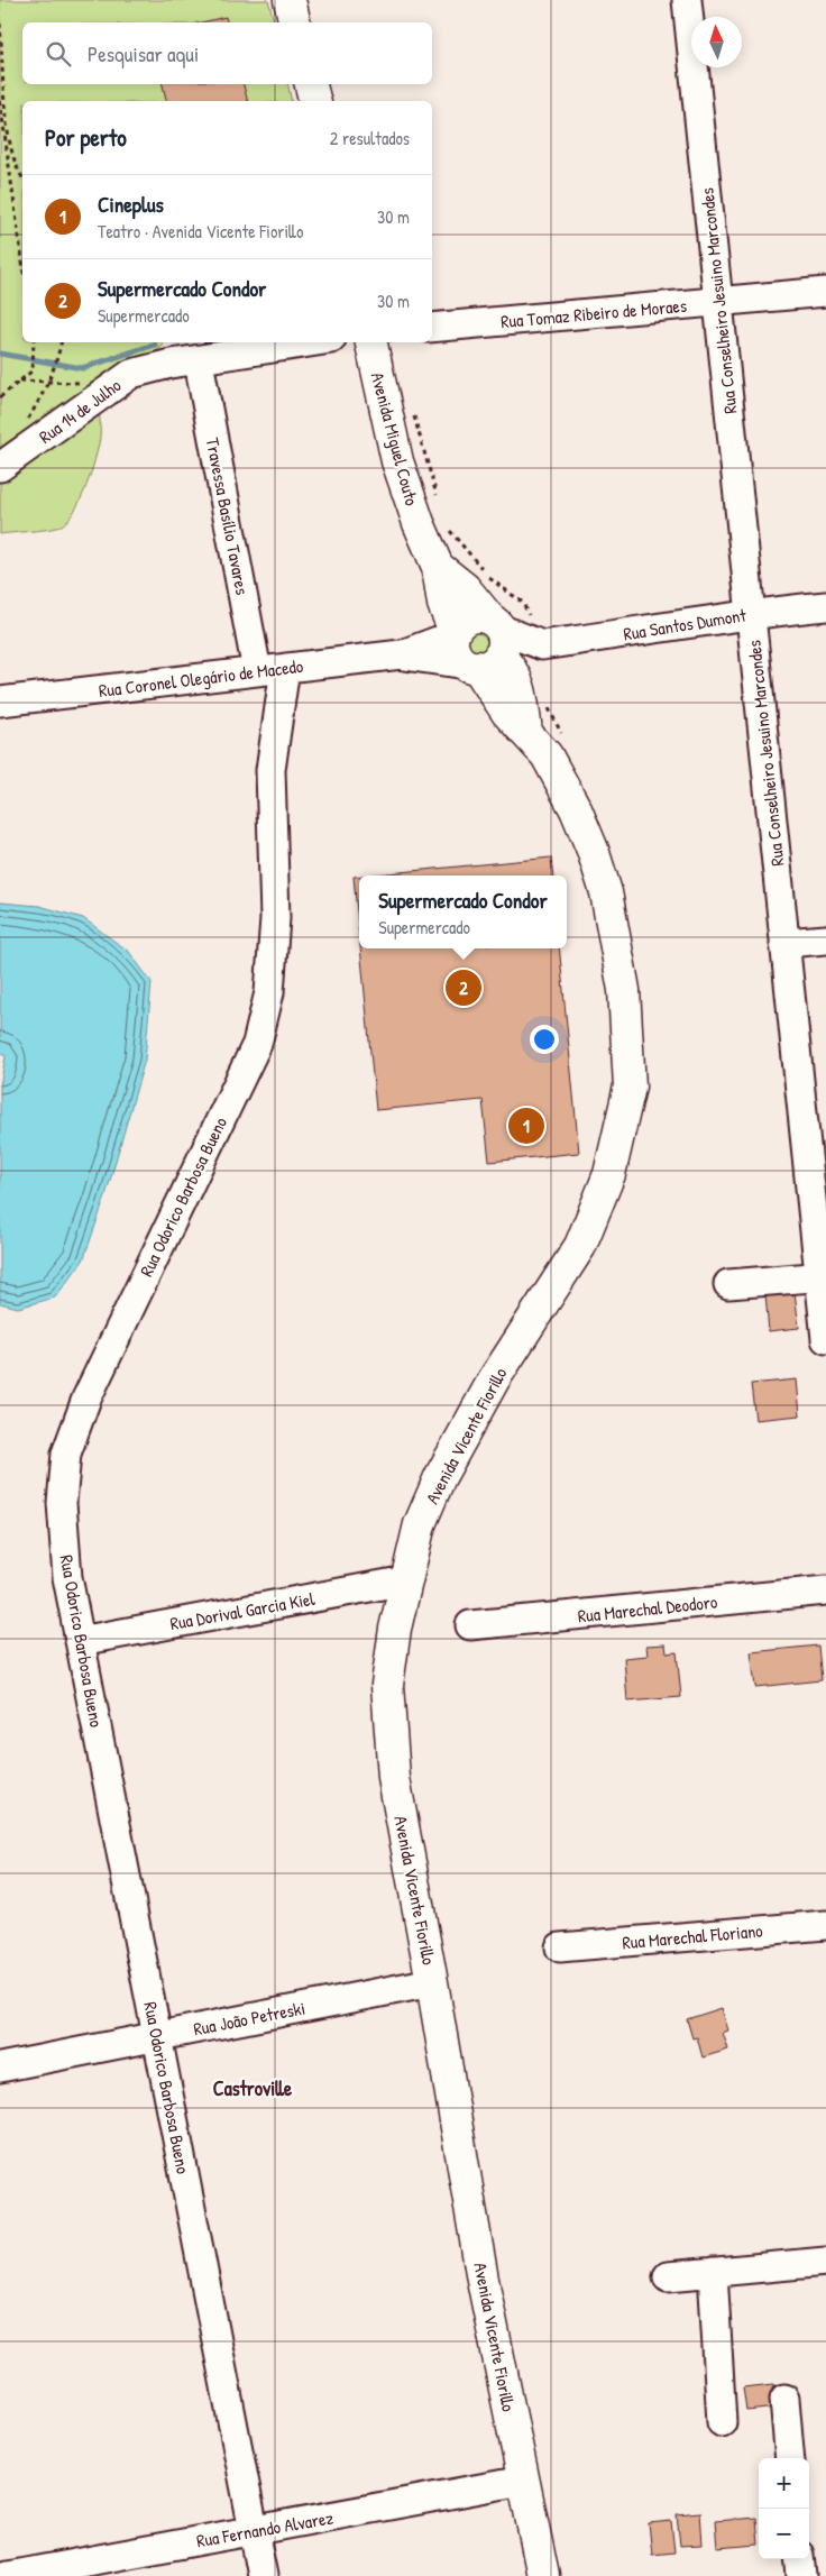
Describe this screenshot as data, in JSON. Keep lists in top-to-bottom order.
{
  "streets": {
    "main road": ["Avenida Miguel Couto", "Avenida Vicente Fiorillo"],
    "street": [
      "Rua Conselheiro Jesuino Marcondes",
      "Rua Tomaz Ribeiro de Moraes",
      "Rua 14 de Julho",
      "Travessa Basílio Tavares",
      "Rua Santos Dumont",
      "Rua Coronel Olegário de Macedo",
      "Rua Odorico Barbosa Bueno",
      "Rua Marechal Deodoro",
      "Rua Dorival Garcia Kiel",
      "Rua Marechal Floriano",
      "Rua João Petreski",
      "Rua Fernando Alvarez"
    ]
  },
  "crossings": [
    ["Rua Conselheiro Jesuino Marcondes", "Rua Tomaz Ribeiro de Moraes"],
    ["Rua Conselheiro Jesuino Marcondes", "Rua Santos Dumont"],
    ["Rua 14 de Julho", "Travessa Basílio Tavares"],
    ["Travessa Basílio Tavares", "Rua Coronel Olegário de Macedo"],
    ["Rua Coronel Olegário de Macedo", "Rua Odorico Barbosa Bueno"],
    ["Rua Odorico Barbosa Bueno", "Rua Dorival Garcia Kiel"],
    ["Rua Odorico Barbosa Bueno", "Rua João Petreski"],
    ["Rua Odorico Barbosa Bueno", "Rua Fernando Alvarez"],
    ["Avenida Vicente Fiorillo", "Rua Dorival Garcia Kiel"],
    ["Avenida Vicente Fiorillo", "Rua João Petreski"],
    ["Avenida Vicente Fiorillo", "Rua Fernando Alvarez"]
  ],
  "districts": ["Castroville"],
  "north": "top",
  "page": {
    "search": "Pesquisar aqui",
    "heading": ["Por perto", "2 resultados"],
    "list": [
      {
        "mark": "1",
        "name": "Cineplus",
        "note": "Teatro · Avenida Vicente Fiorillo",
        "value": "30 m"
      },
      {
        "mark": "2",
        "name": "Supermercado Condor",
        "note": "Supermercado",
        "value": "30 m"
      }
    ],
    "popup": ["Supermercado Condor", "Supermercado"],
    "pins": ["2", "1"],
    "map_buttons": ["+", "−"]
  }
}
